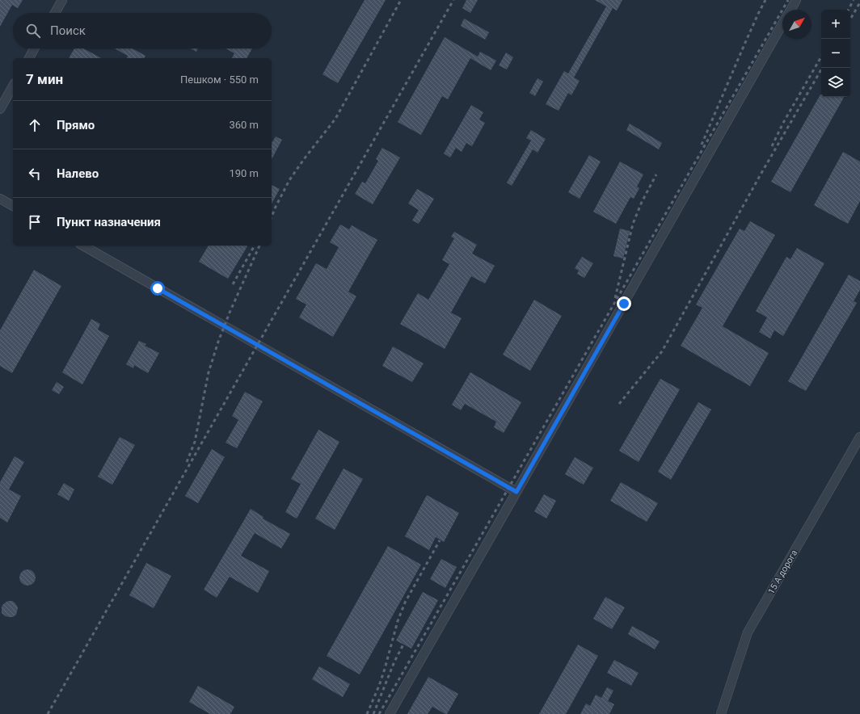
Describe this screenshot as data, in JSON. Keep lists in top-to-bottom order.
{
  "streets": {
    "street": ["15 А дорога"]
  },
  "north": "top right",
  "page": {
    "map_buttons": ["+", "−"],
    "search": "Поиск",
    "heading": ["7 мин", "Пешком · 550 m"],
    "list": [
      ["Прямо", "360 m"],
      ["Налево", "190 m"],
      "Пункт назначения"
    ]
  }
}
